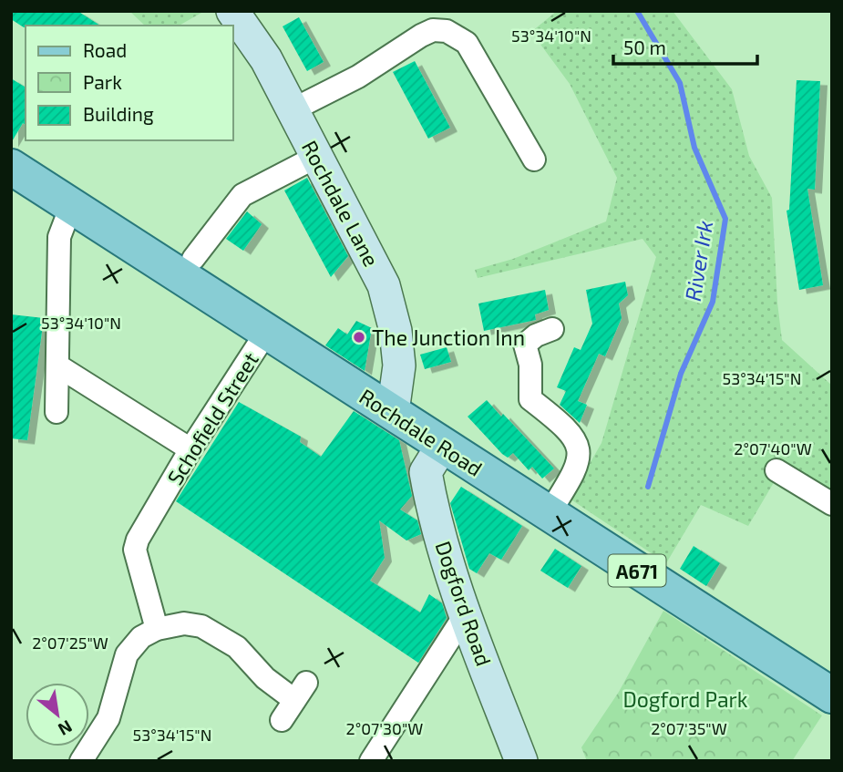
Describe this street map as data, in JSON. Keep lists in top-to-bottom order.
{
  "streets": {
    "main road": ["Rochdale Road", "A671"],
    "street": ["Rochdale Lane", "Schofield Street", "Dogford Road"]
  },
  "crossings": [
    ["Rochdale Lane", "Rochdale Road"],
    ["Schofield Street", "Rochdale Road"],
    ["Rochdale Road", "Dogford Road"]
  ],
  "water": ["River Irk"],
  "parks": ["Dogford Park"],
  "places": ["The Junction Inn"],
  "legend": ["Road", "Park", "Building"],
  "scale_bar": "50 m",
  "north": "bottom right",
  "coordinates": [
    "53°34'10\"N",
    "53°34'15\"N",
    "2°07'40\"W",
    "2°07'25\"W",
    "2°07'30\"W",
    "2°07'35\"W"
  ]
}
